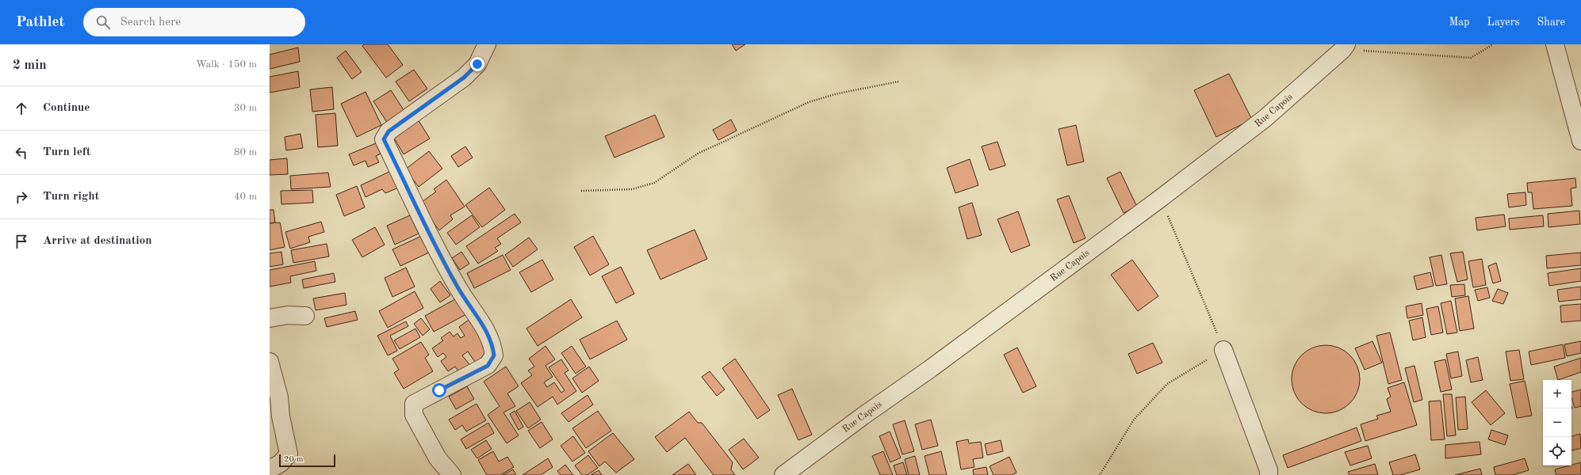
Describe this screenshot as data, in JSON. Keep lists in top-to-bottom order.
{
  "streets": {
    "street": ["Rue Capois"]
  },
  "scale_bar": "20 m",
  "page": {
    "header": "Pathlet",
    "search": "Search here",
    "nav": ["Map", "Layers", "Share"],
    "heading": ["2 min", "Walk · 150 m"],
    "list": [
      ["Continue", "30 m"],
      ["Turn left", "80 m"],
      ["Turn right", "40 m"],
      "Arrive at destination"
    ],
    "map_buttons": ["+", "−"],
    "scale": "20 m"
  }
}
